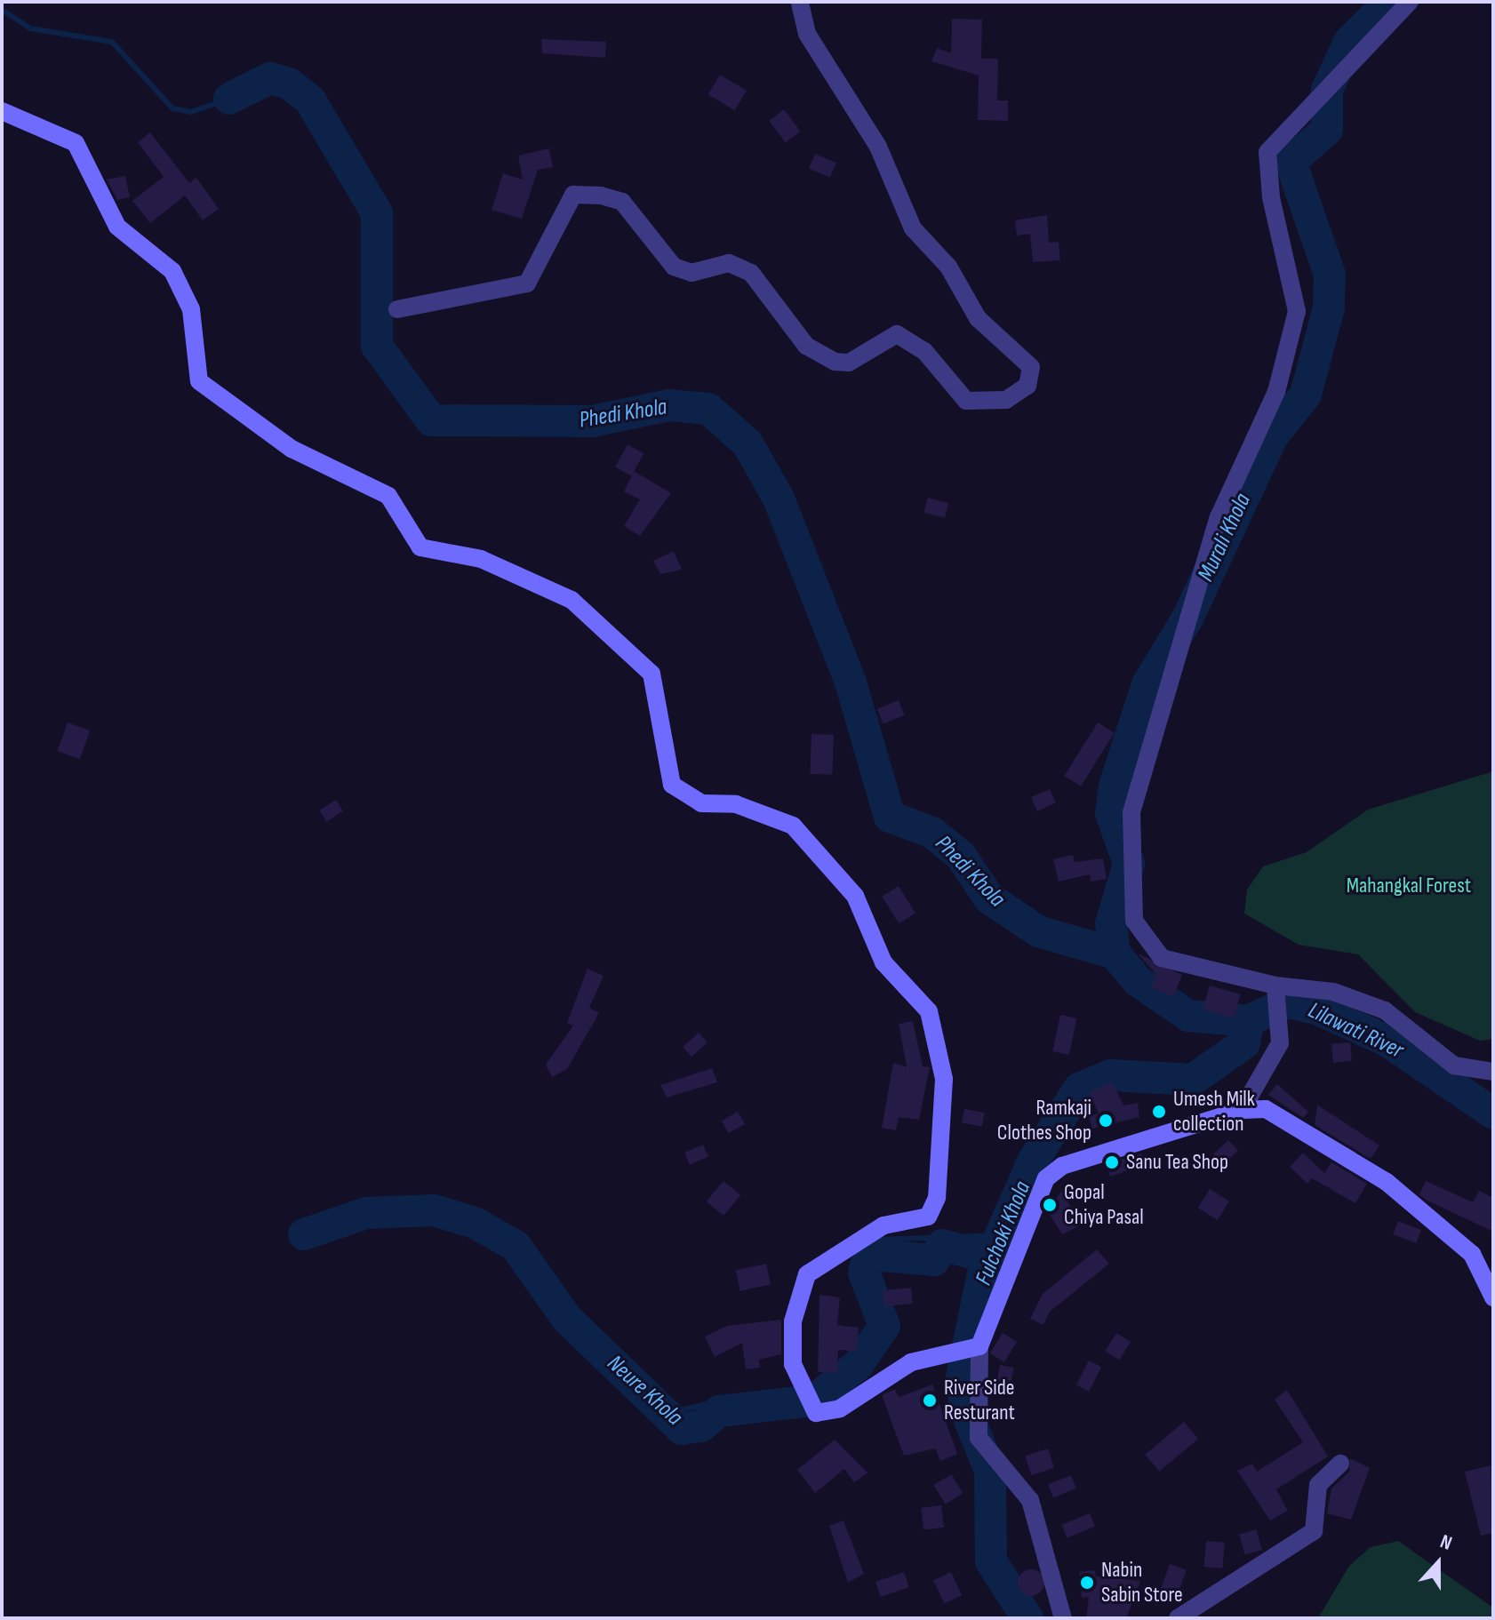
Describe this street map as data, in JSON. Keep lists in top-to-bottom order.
{
  "water": [
    "Phedi Khola",
    "Murali Khola",
    "Lilawati River",
    "Fulchoki Khola",
    "Neure Khola"
  ],
  "parks": ["Mahangkal Forest"],
  "places": [
    "Umesh Milk collection",
    "Ramkaji Clothes Shop",
    "Sanu Tea Shop",
    "Gopal Chiya Pasal",
    "River Side Resturant",
    "Nabin Sabin Store"
  ],
  "north": "top"
}
